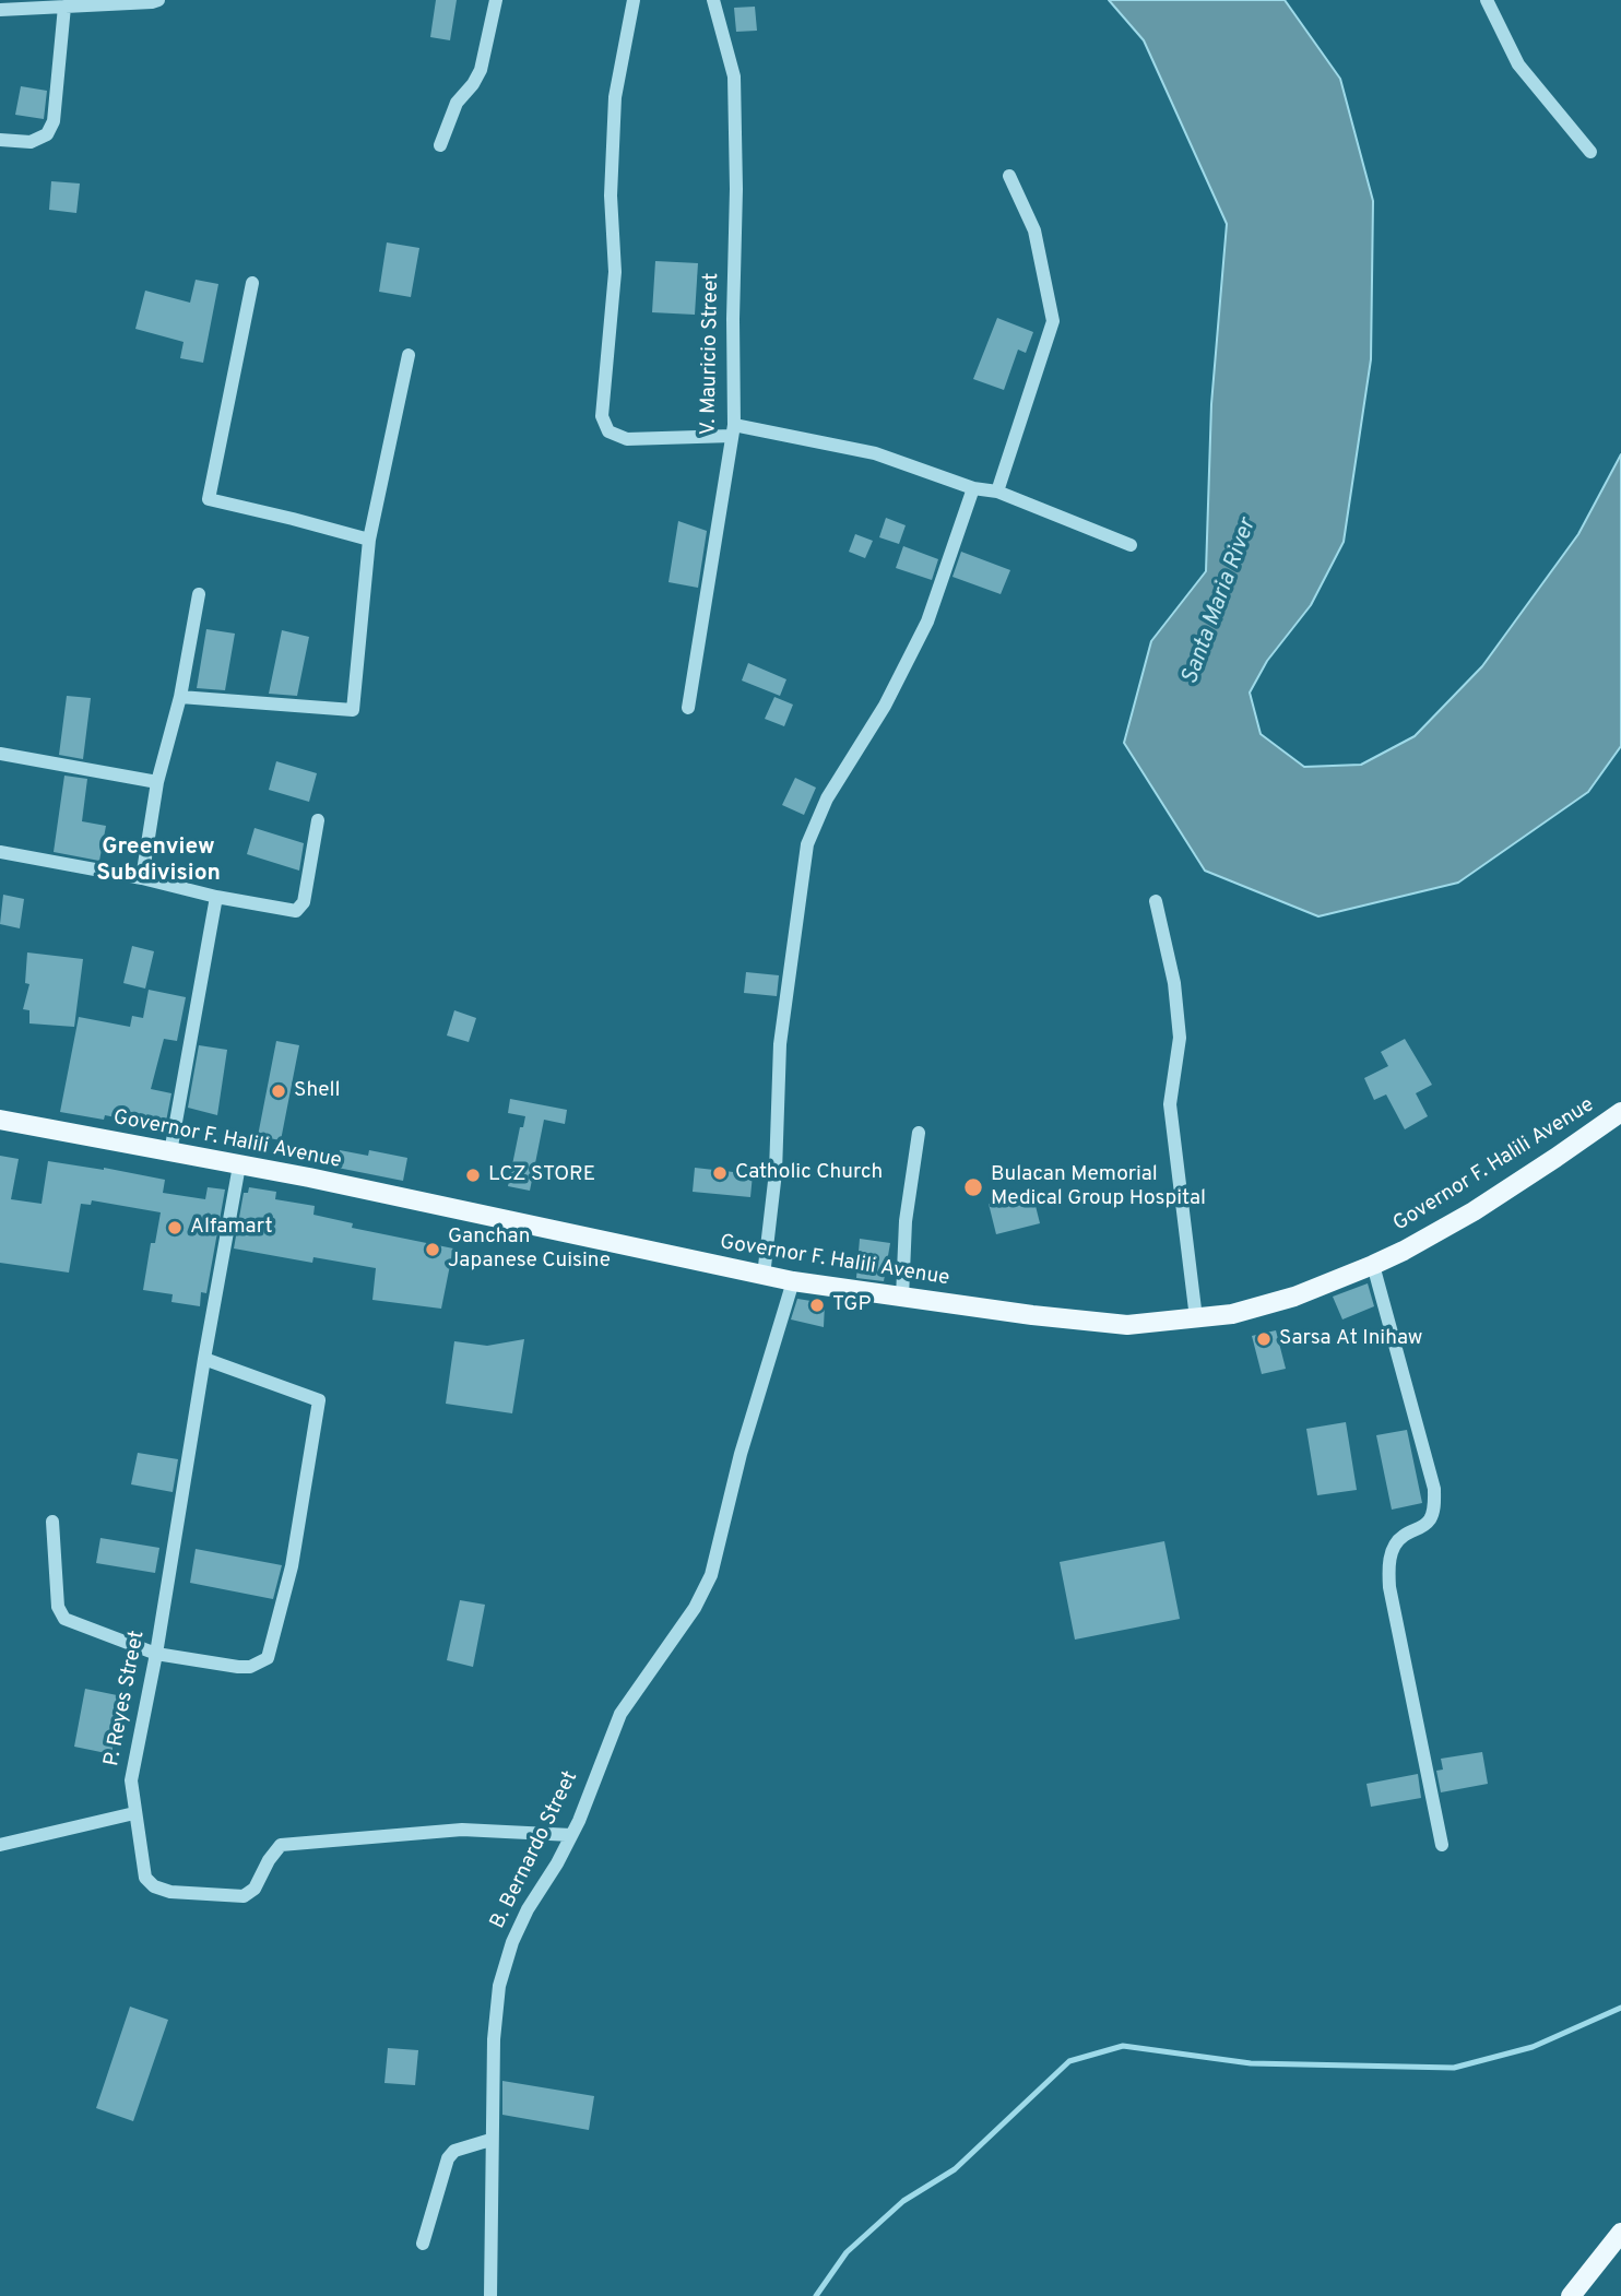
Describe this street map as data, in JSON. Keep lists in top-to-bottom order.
{
  "streets": {
    "main road": ["Governor F. Halili Avenue"],
    "street": ["V. Mauricio Street", "P. Reyes Street", "B. Bernardo Street"]
  },
  "crossings": [
    ["Governor F. Halili Avenue", "P. Reyes Street"],
    ["Governor F. Halili Avenue", "B. Bernardo Street"],
    ["P. Reyes Street", "B. Bernardo Street"]
  ],
  "districts": ["Greenview Subdivision"],
  "water": ["Santa Maria River"],
  "places": [
    "Shell",
    "Catholic Church",
    "LCZ STORE",
    "Bulacan Memorial Medical Group Hospital",
    "Alfamart",
    "Ganchan Japanese Cuisine",
    "TGP",
    "Sarsa At Inihaw"
  ]
}
